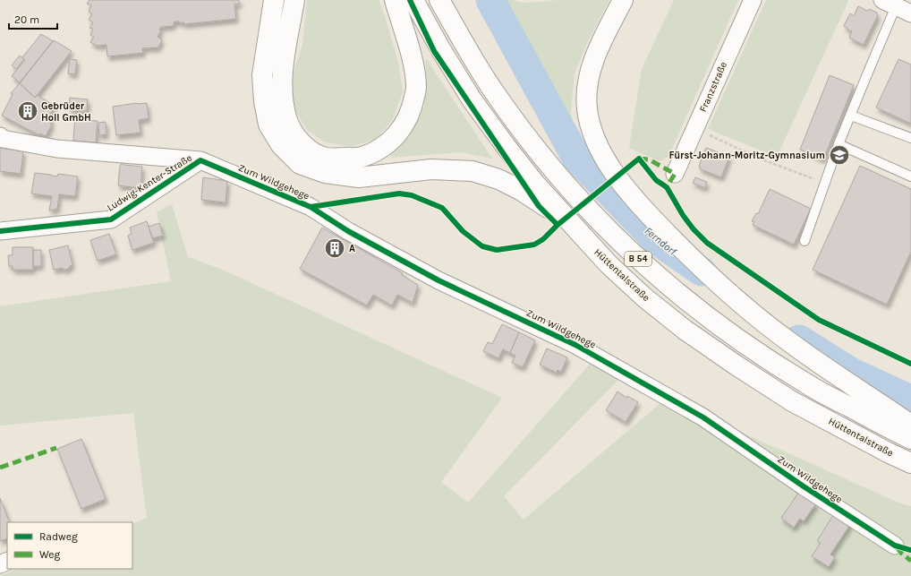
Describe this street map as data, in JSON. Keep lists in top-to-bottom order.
{
  "streets": {
    "highway": ["B 54", "Hüttentalstraße"],
    "street": ["Franzstraße", "Zum Wildgehege", "Ludwig-Kenter-Straße"]
  },
  "crossings": [
    ["Zum Wildgehege", "Ludwig-Kenter-Straße"]
  ],
  "water": ["Ferndorf"],
  "places": {
    "building": ["Gebrüder Holl GmbH", "A"],
    "school or university": ["Fürst-Johann-Moritz-Gymnasium"]
  },
  "legend": ["Radweg", "Weg"],
  "scale_bar": "20 m"
}
